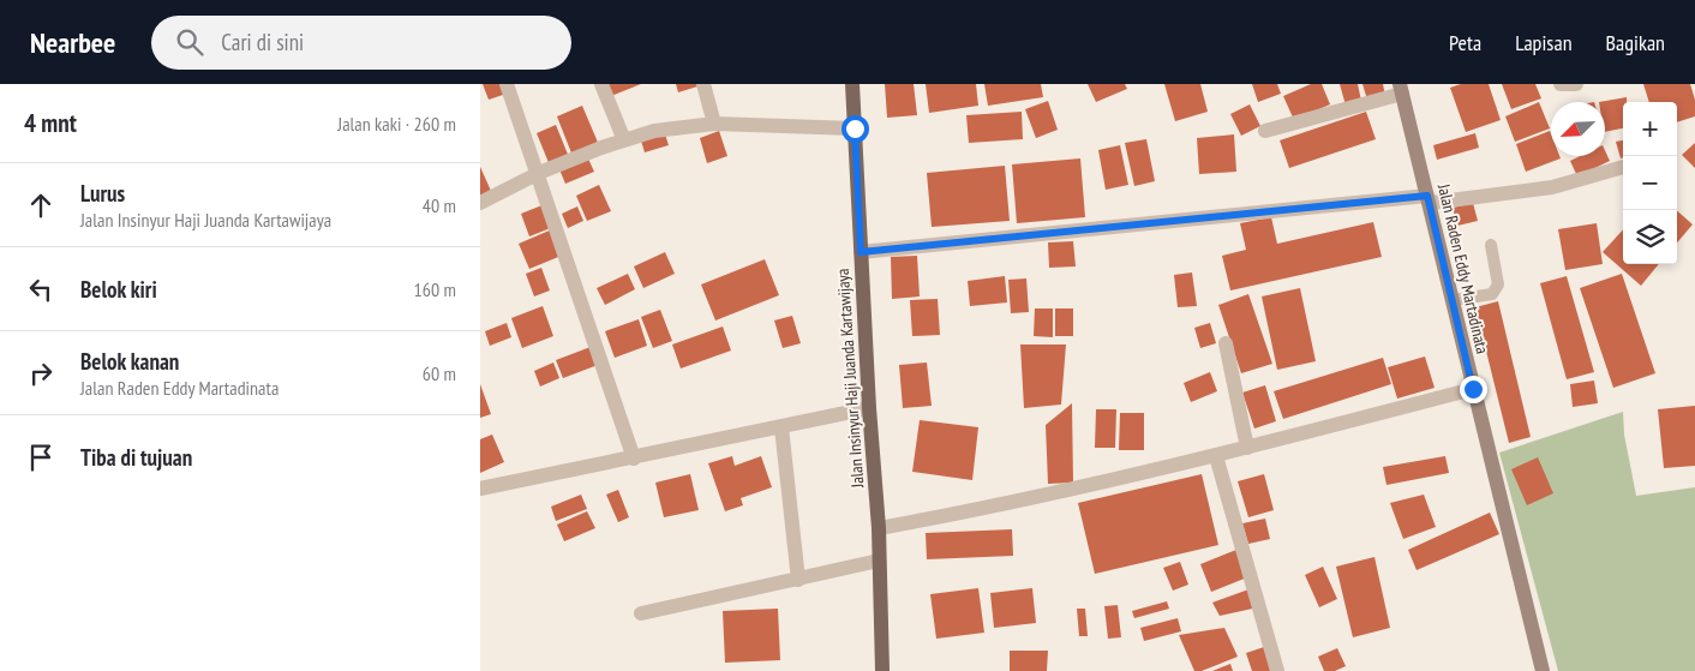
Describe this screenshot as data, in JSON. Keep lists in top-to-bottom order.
{
  "streets": {
    "main road": ["Jalan Raden Eddy Martadinata", "Jalan Insinyur Haji Juanda Kartawijaya"]
  },
  "north": "bottom left",
  "page": {
    "header": "Nearbee",
    "search": "Cari di sini",
    "nav": ["Peta", "Lapisan", "Bagikan"],
    "heading": ["4 mnt", "Jalan kaki · 260 m"],
    "map_buttons": ["+", "−"],
    "list": [
      ["Lurus", "Jalan Insinyur Haji Juanda Kartawijaya", "40 m"],
      ["Belok kiri", "160 m"],
      ["Belok kanan", "Jalan Raden Eddy Martadinata", "60 m"],
      "Tiba di tujuan"
    ]
  }
}
